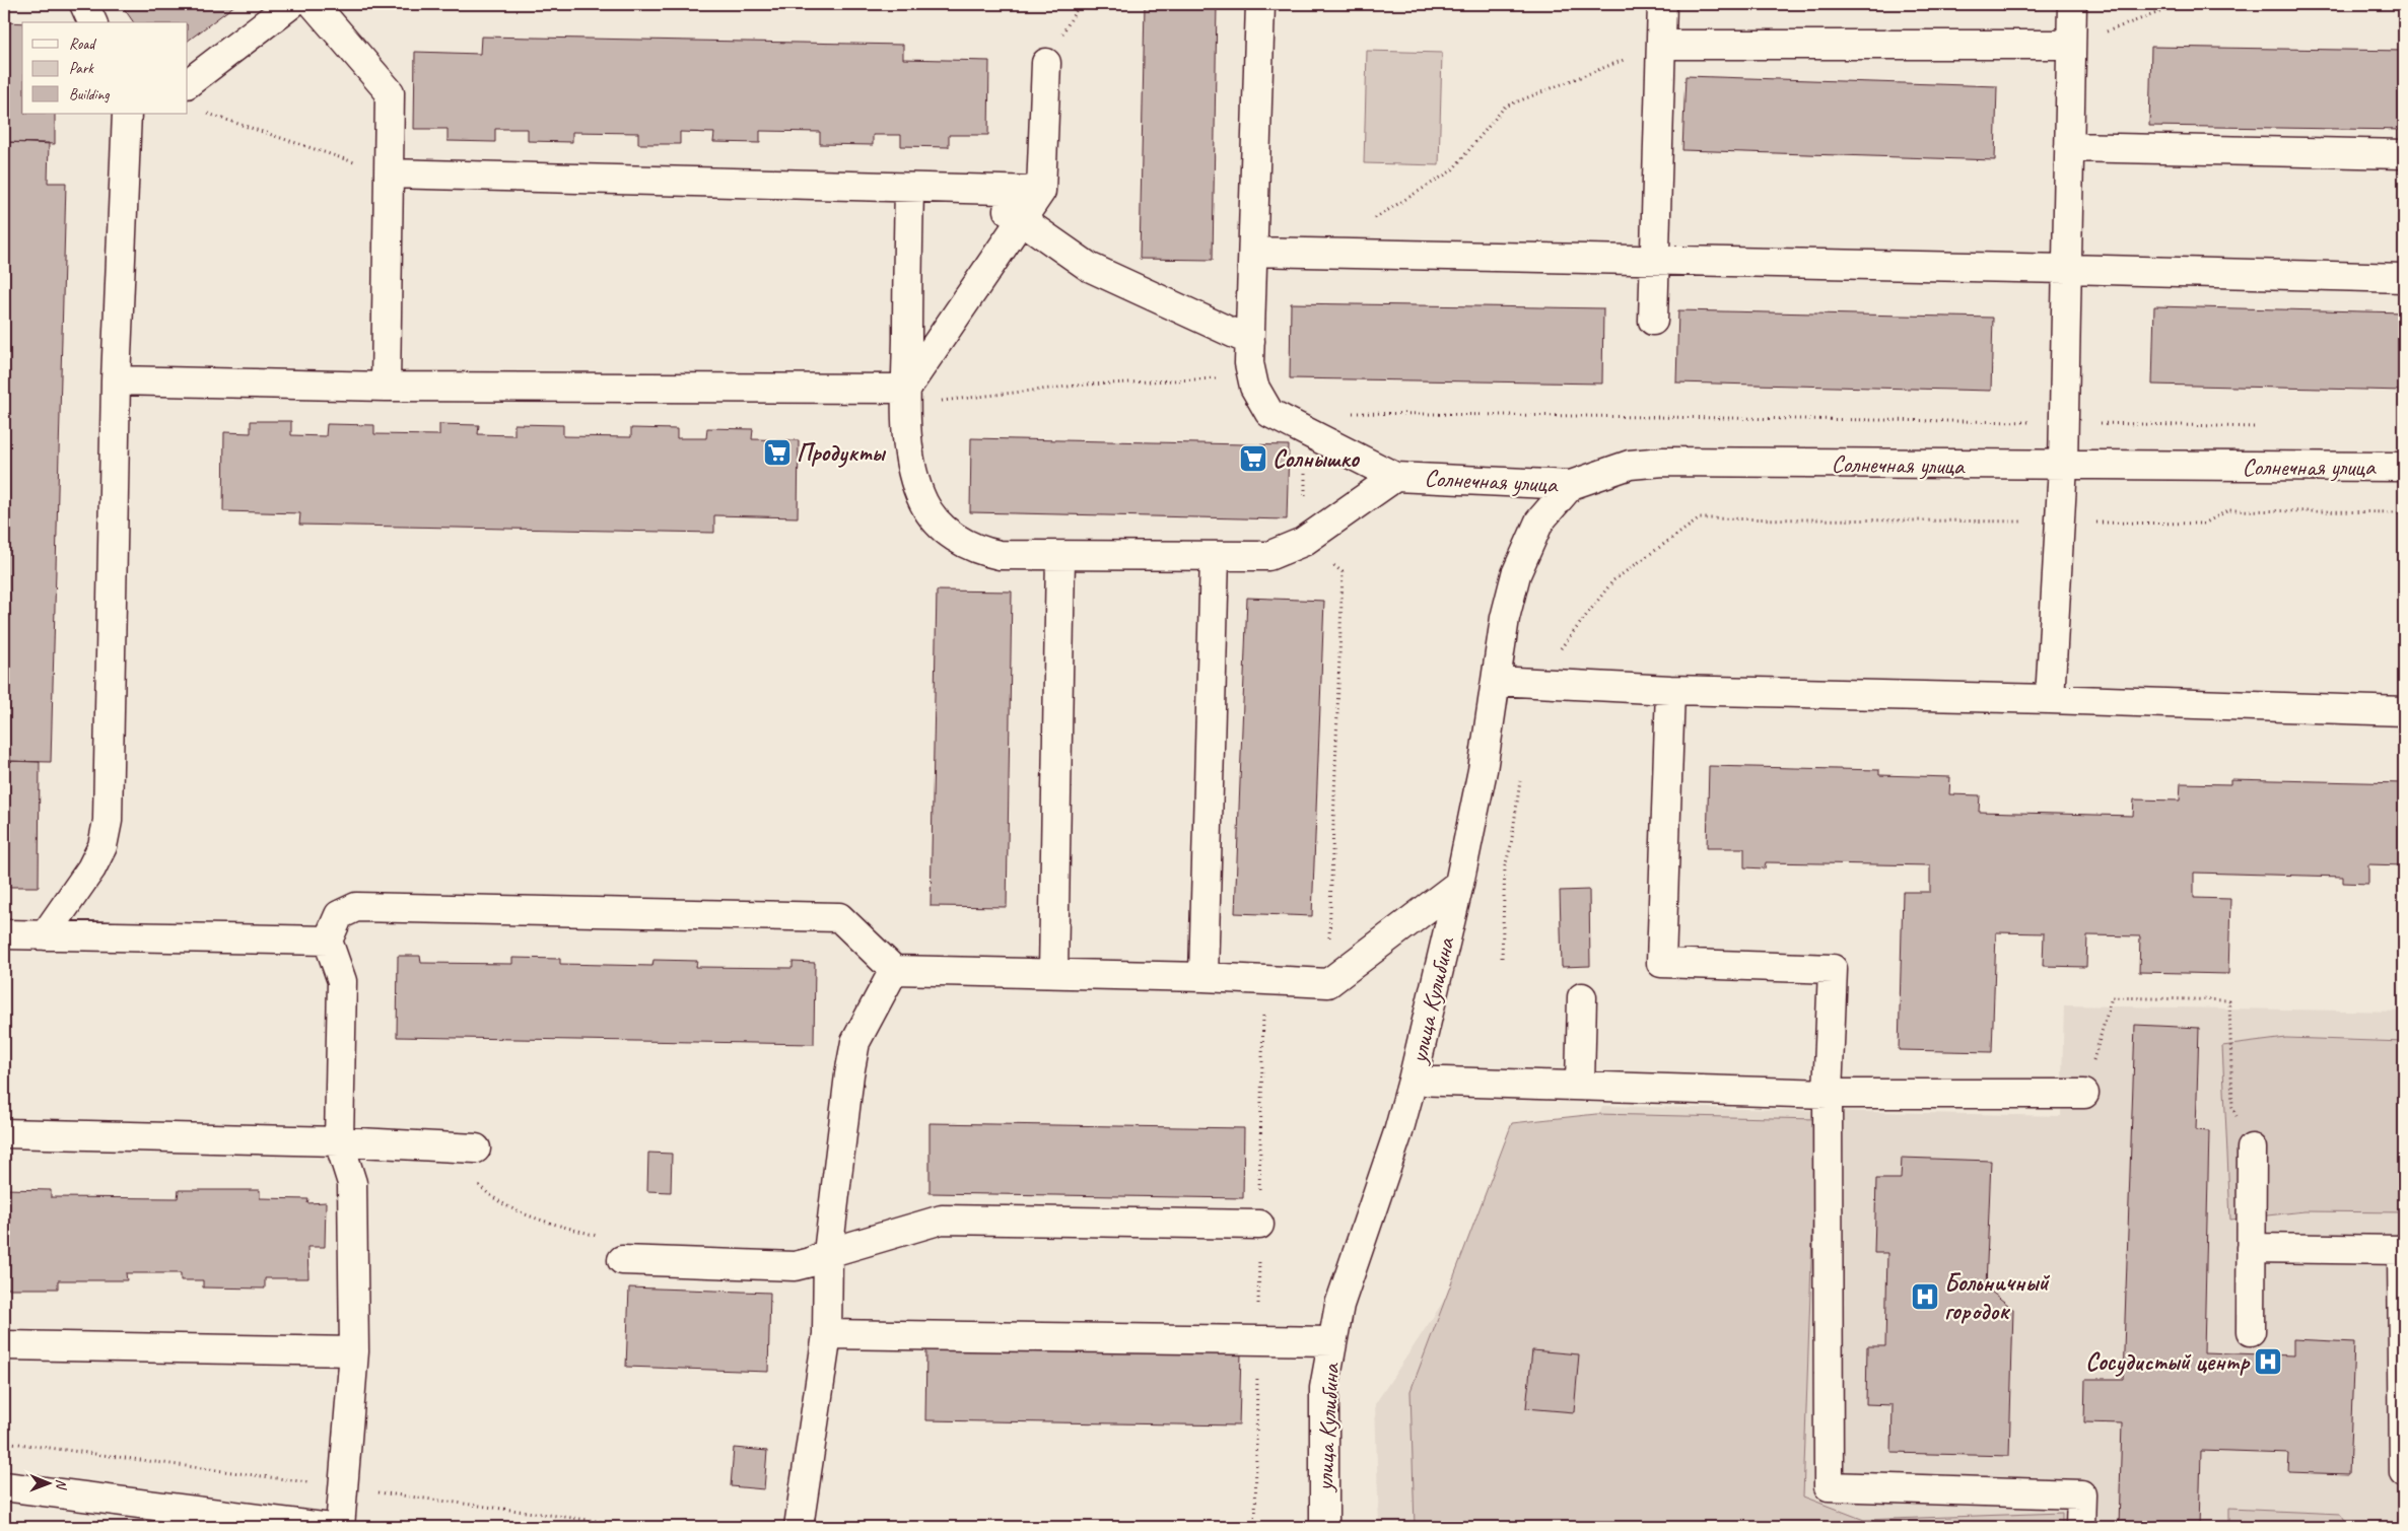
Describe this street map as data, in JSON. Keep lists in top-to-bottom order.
{
  "streets": {
    "street": ["Солнечная улица", "улица Кулибина"]
  },
  "crossings": [
    ["Солнечная улица", "улица Кулибина"]
  ],
  "places": {
    "supermarket": ["Продукты", "Солнышко"],
    "hospital": ["Больничный городок", "Сосудистый центр"]
  },
  "legend": ["Road", "Park", "Building"],
  "north": "right"
}
